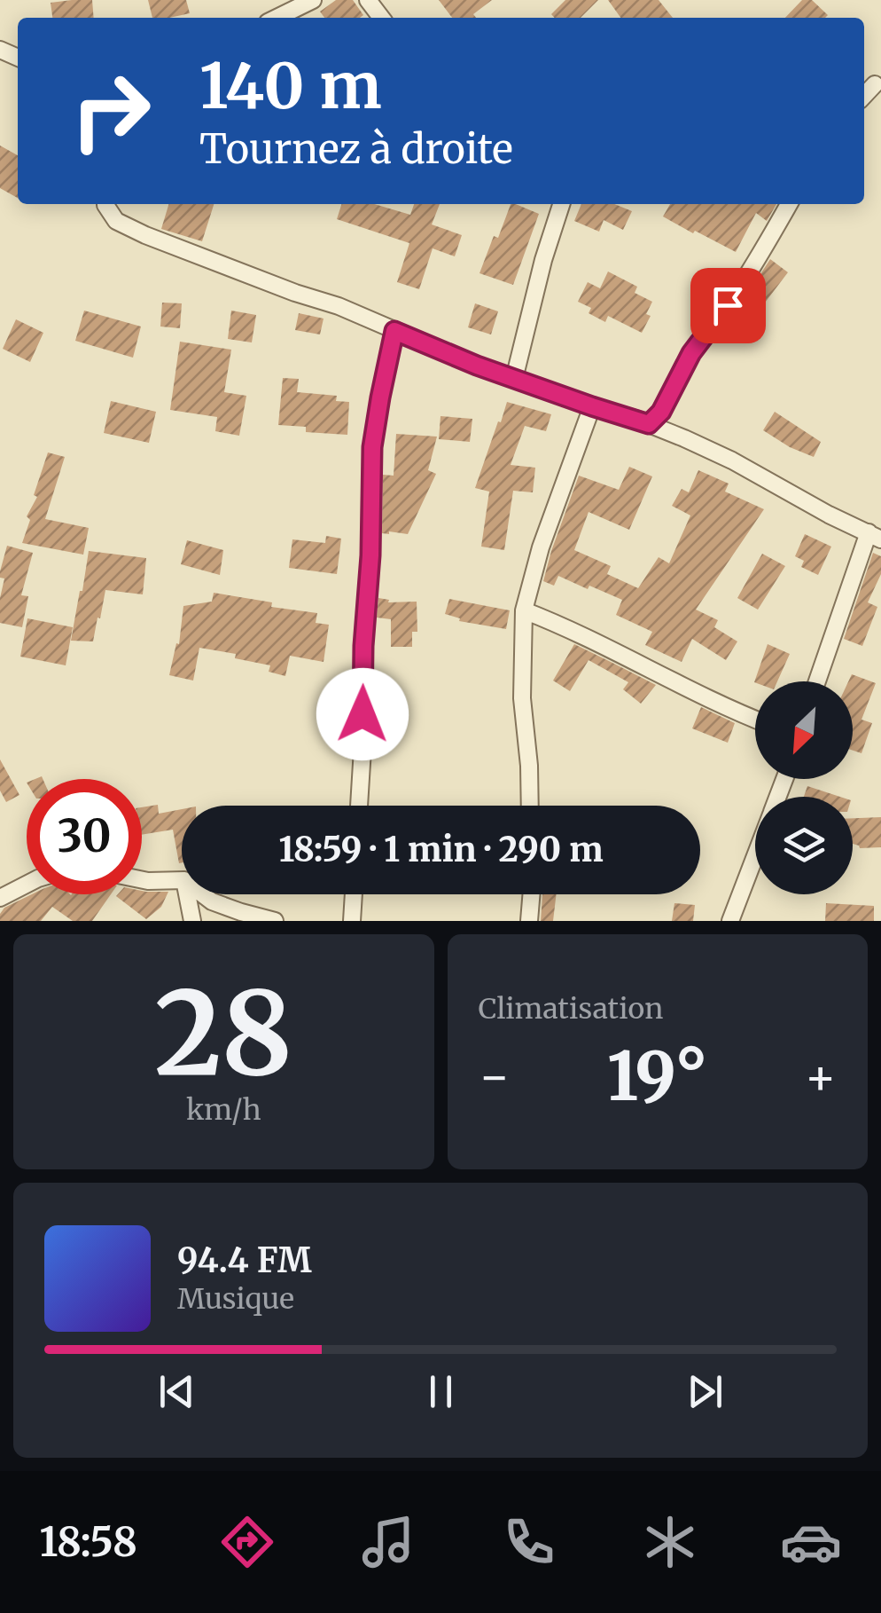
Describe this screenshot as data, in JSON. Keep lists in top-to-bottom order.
{
  "north": "bottom left",
  "page": {
    "turn": ["140 m", "Tournez à droite"],
    "limit": "30",
    "trip": "18:59 · 1 min · 290 m",
    "tile": [
      ["28", "km/h"],
      "Climatisation"
    ],
    "heat": ["−", "19°", "+"],
    "song": ["94.4 FM", "Musique"],
    "tabs": "18:58"
  }
}
